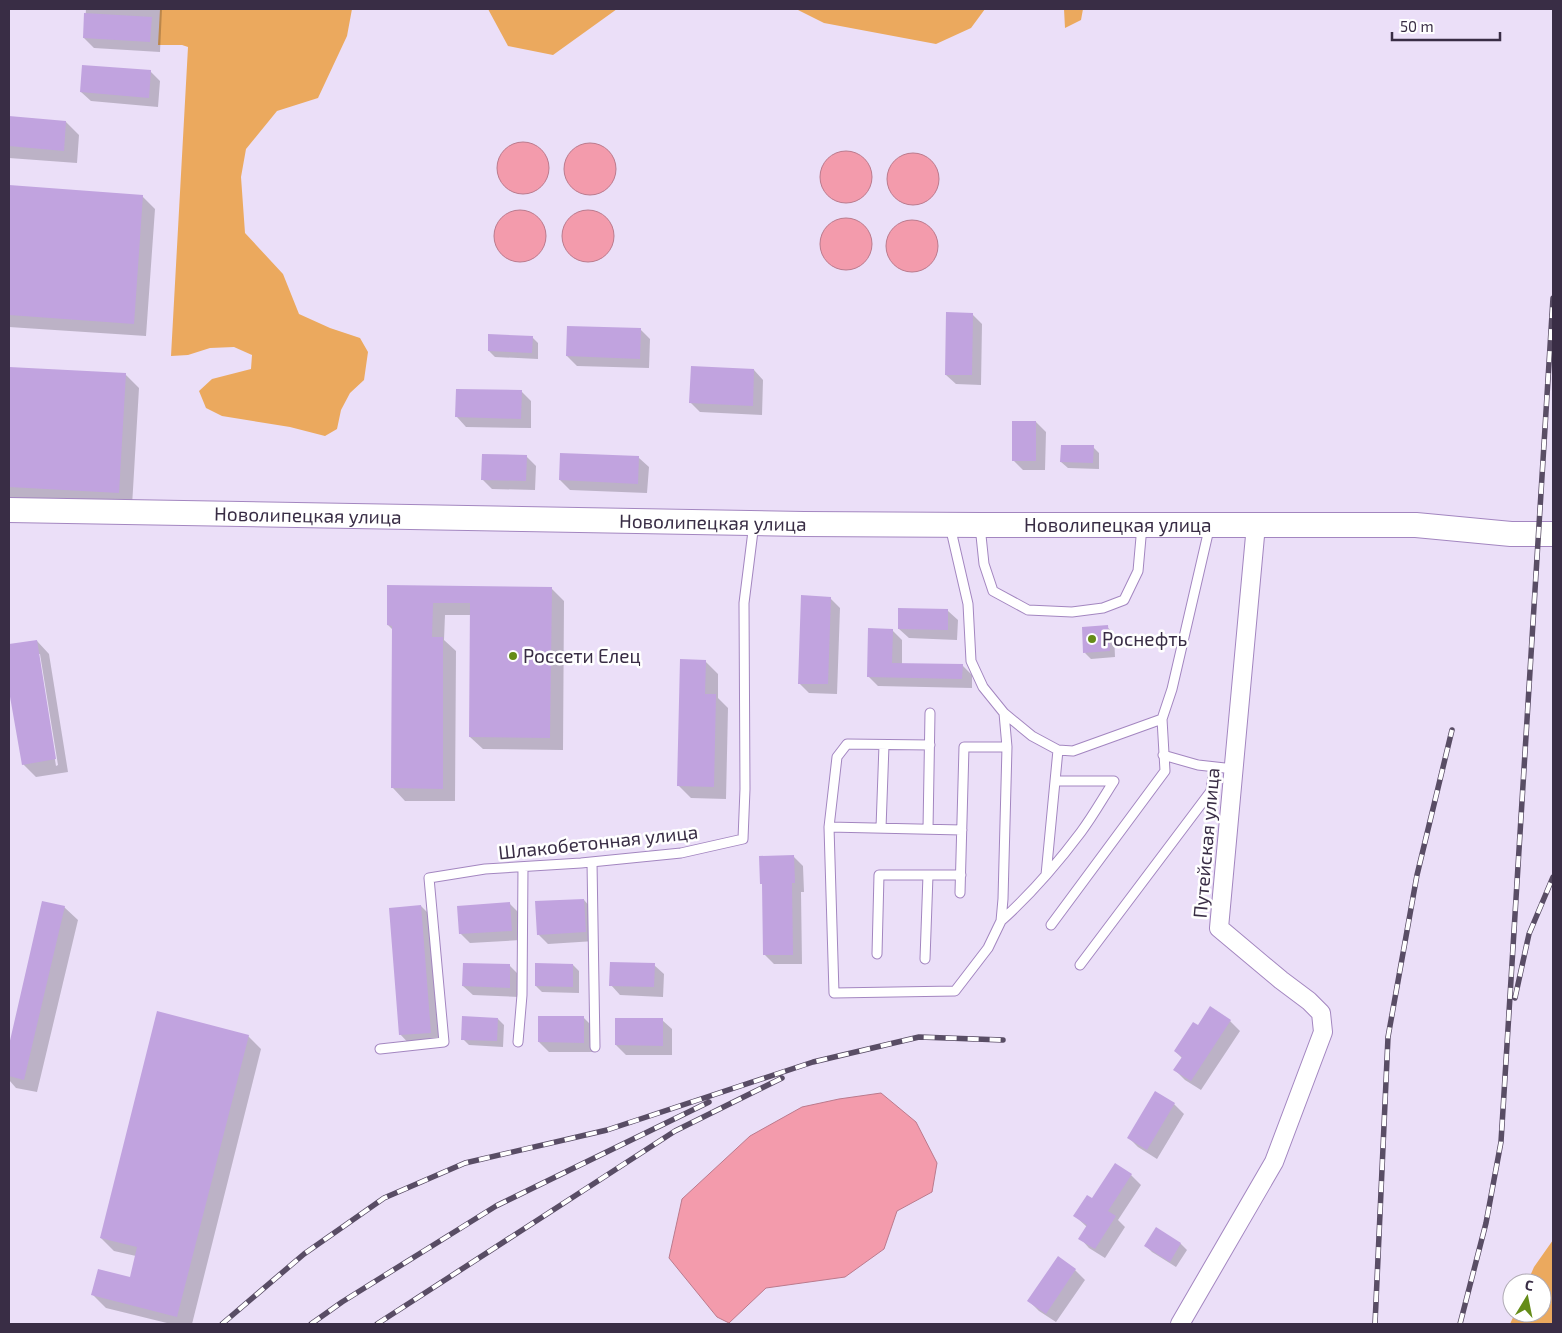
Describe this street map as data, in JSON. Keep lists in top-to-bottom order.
{
  "streets": {
    "street": ["Новолипецкая улица", "Путейская улица"],
    "lane": ["Шлакобетонная улица"]
  },
  "crossings": [
    ["Новолипецкая улица", "Шлакобетонная улица"],
    ["Новолипецкая улица", "Путейская улица"]
  ],
  "places": ["Роснефть", "Россети Елец"],
  "scale_bar": "50 m",
  "north": "top"
}
